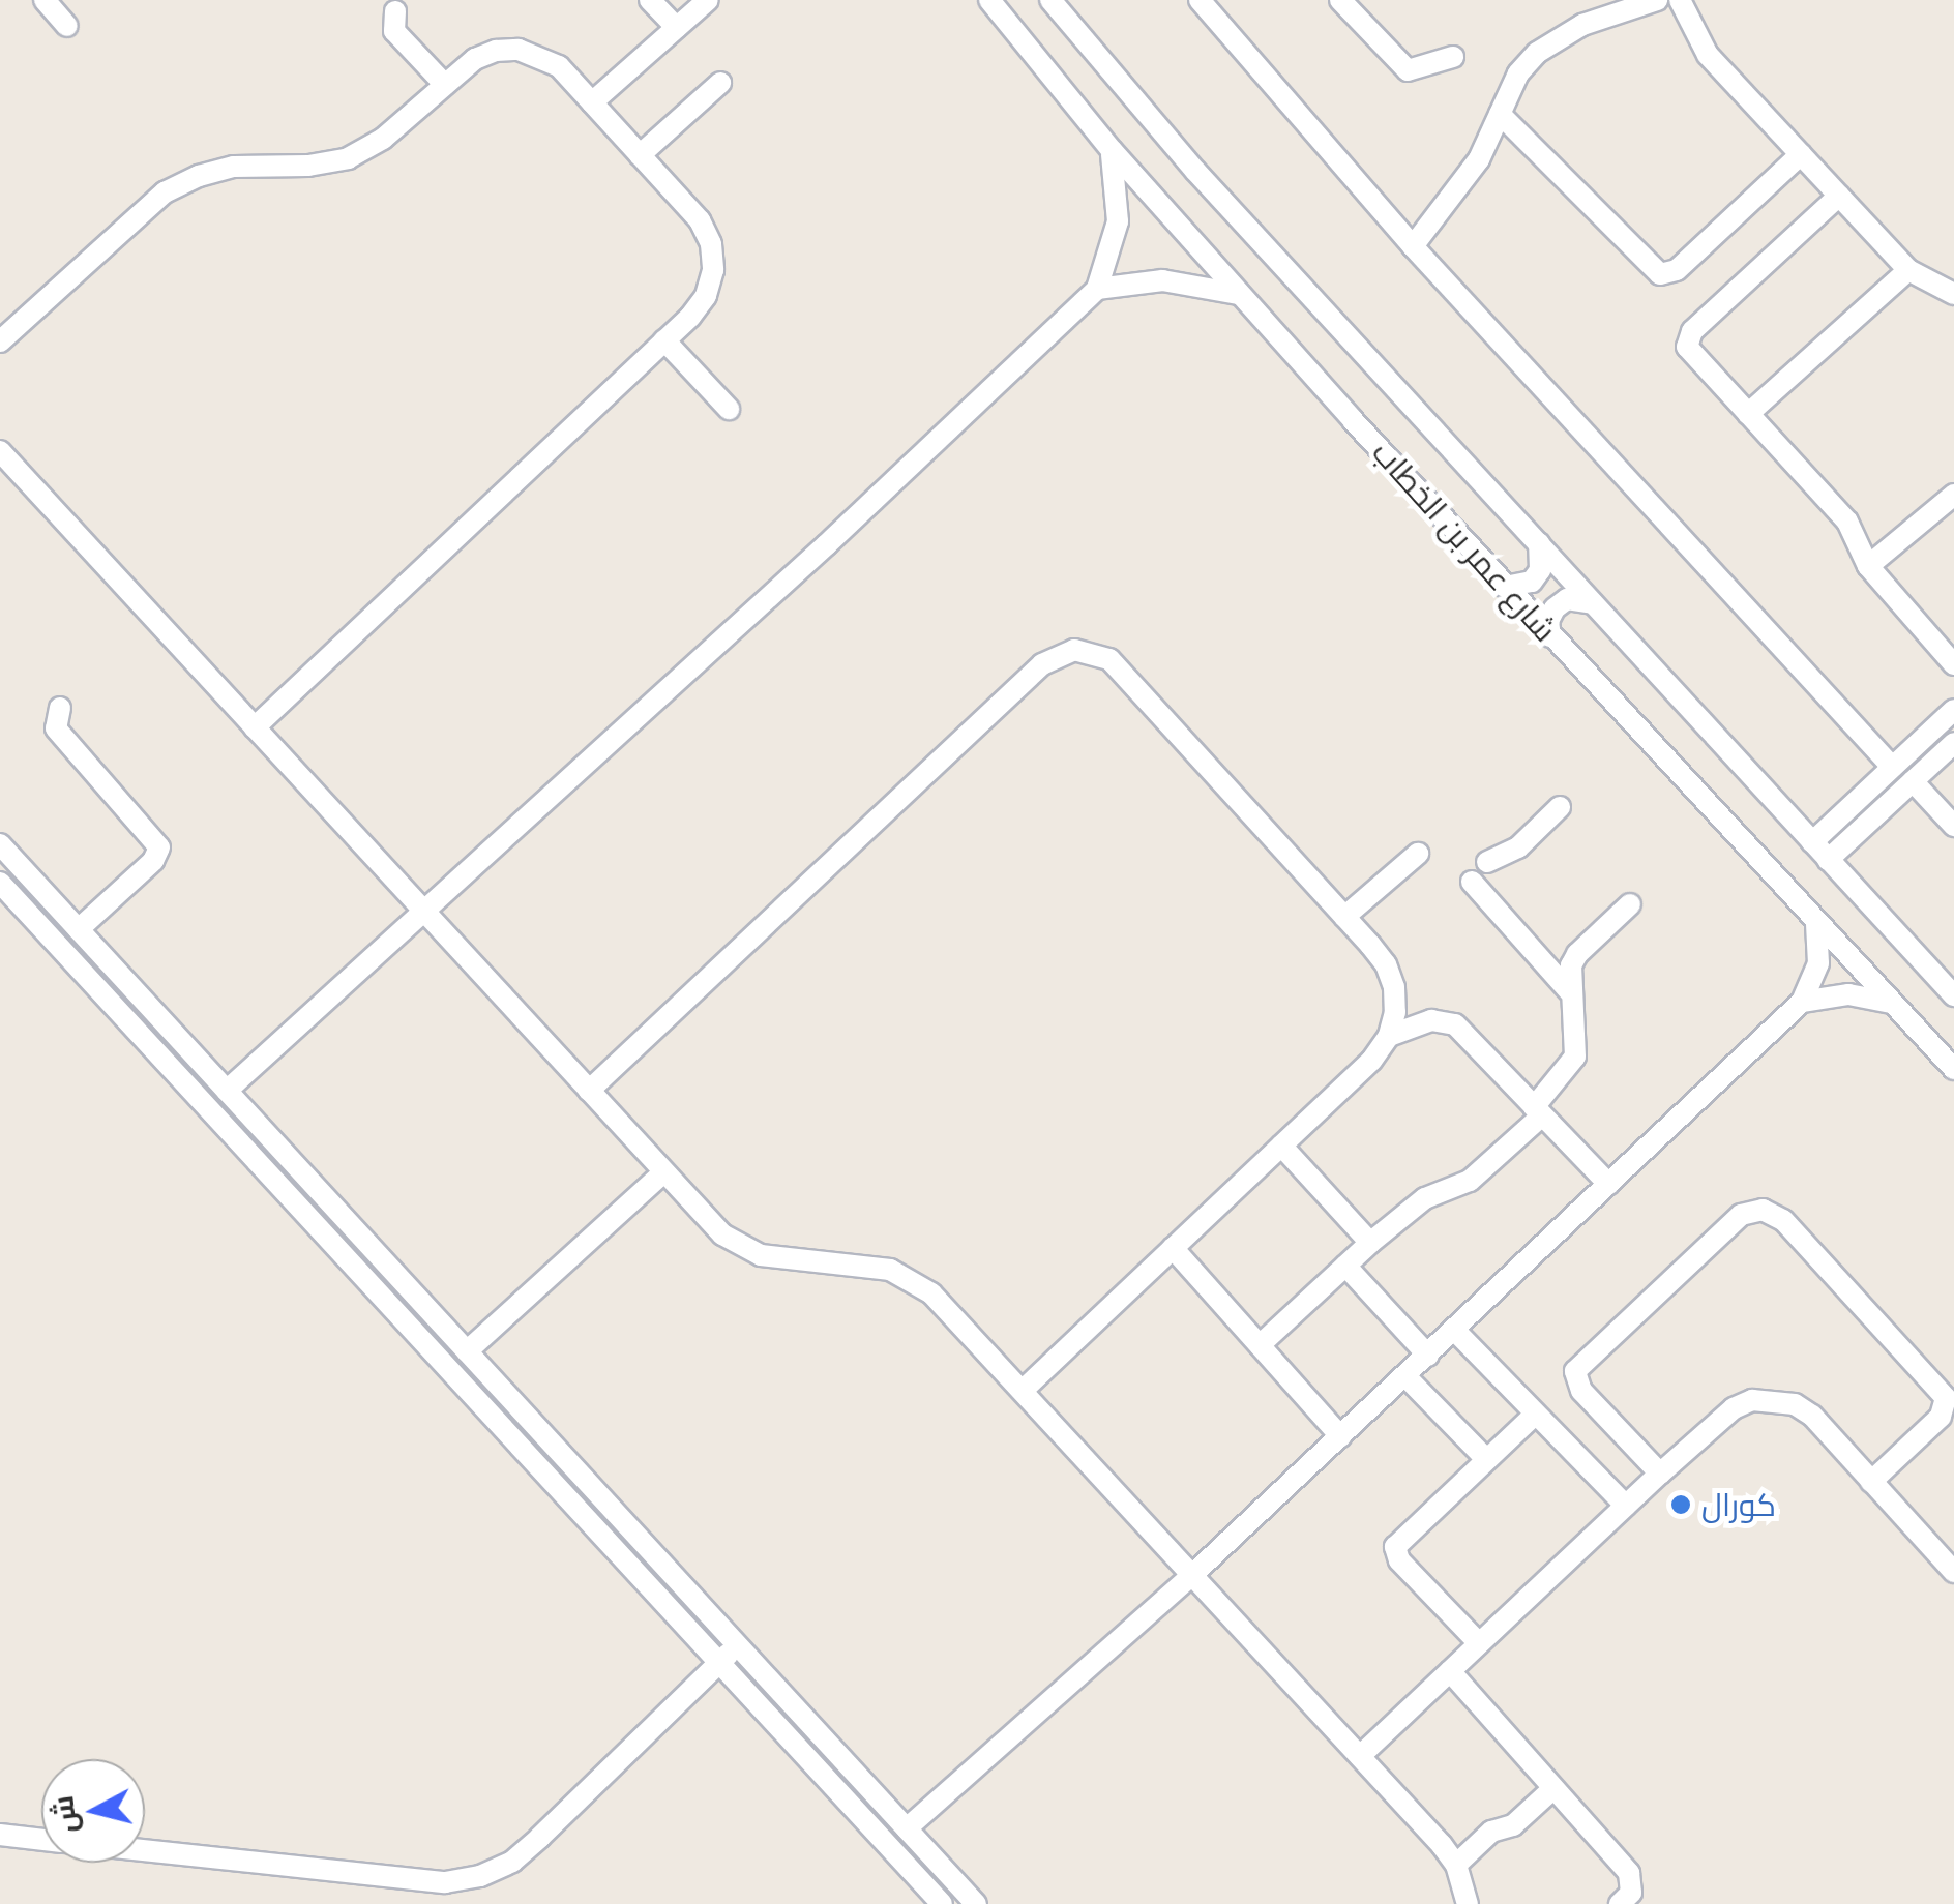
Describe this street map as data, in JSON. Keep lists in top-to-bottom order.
{
  "streets": {
    "street": ["شارع عمر بن الخطاب"]
  },
  "places": ["كورال"],
  "north": "left"
}
